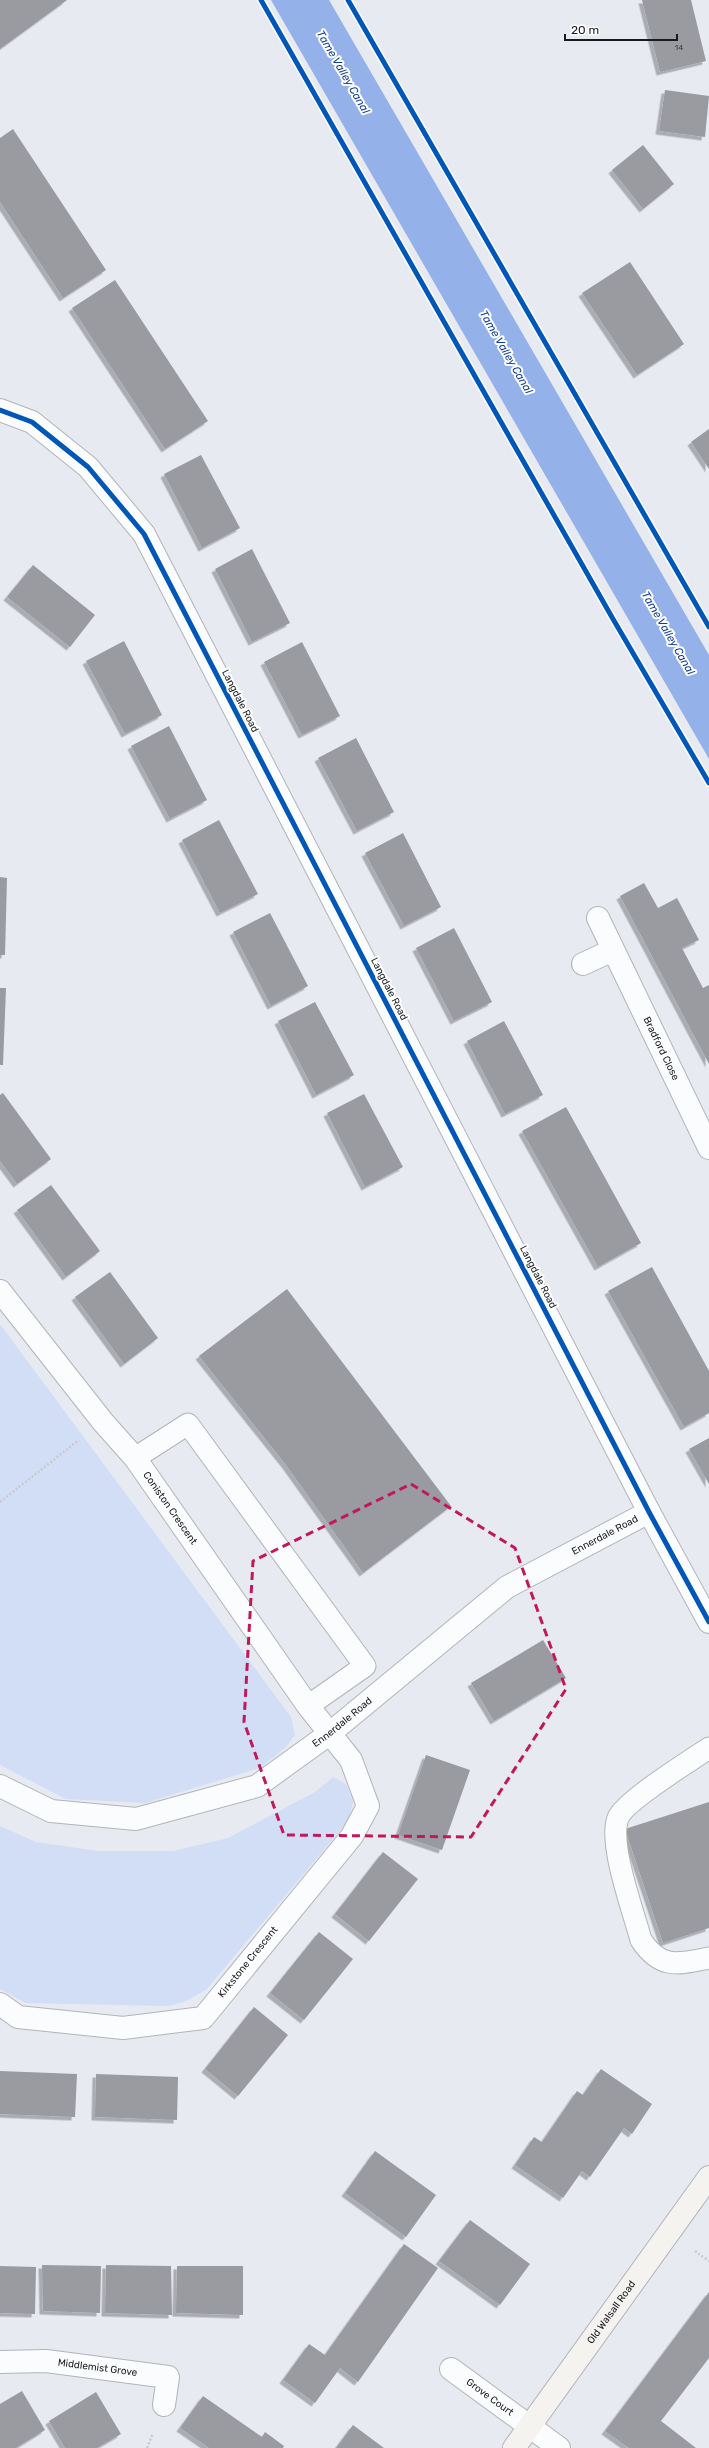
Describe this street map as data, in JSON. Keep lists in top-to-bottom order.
{
  "streets": {
    "main road": ["Old Walsall Road"],
    "street": [
      "Langdale Road",
      "Bradford Close",
      "Coniston Crescent",
      "Ennerdale Road",
      "Kirkstone Crescent",
      "Middlemist Grove",
      "Grove Court"
    ]
  },
  "crossings": [
    ["Langdale Road", "Ennerdale Road"],
    ["Coniston Crescent", "Ennerdale Road"],
    ["Coniston Crescent", "Kirkstone Crescent"],
    ["Ennerdale Road", "Kirkstone Crescent"],
    ["Old Walsall Road", "Grove Court"]
  ],
  "water": ["Tame Valley Canal"],
  "house_numbers": ["14"],
  "scale_bar": "20 m"
}
